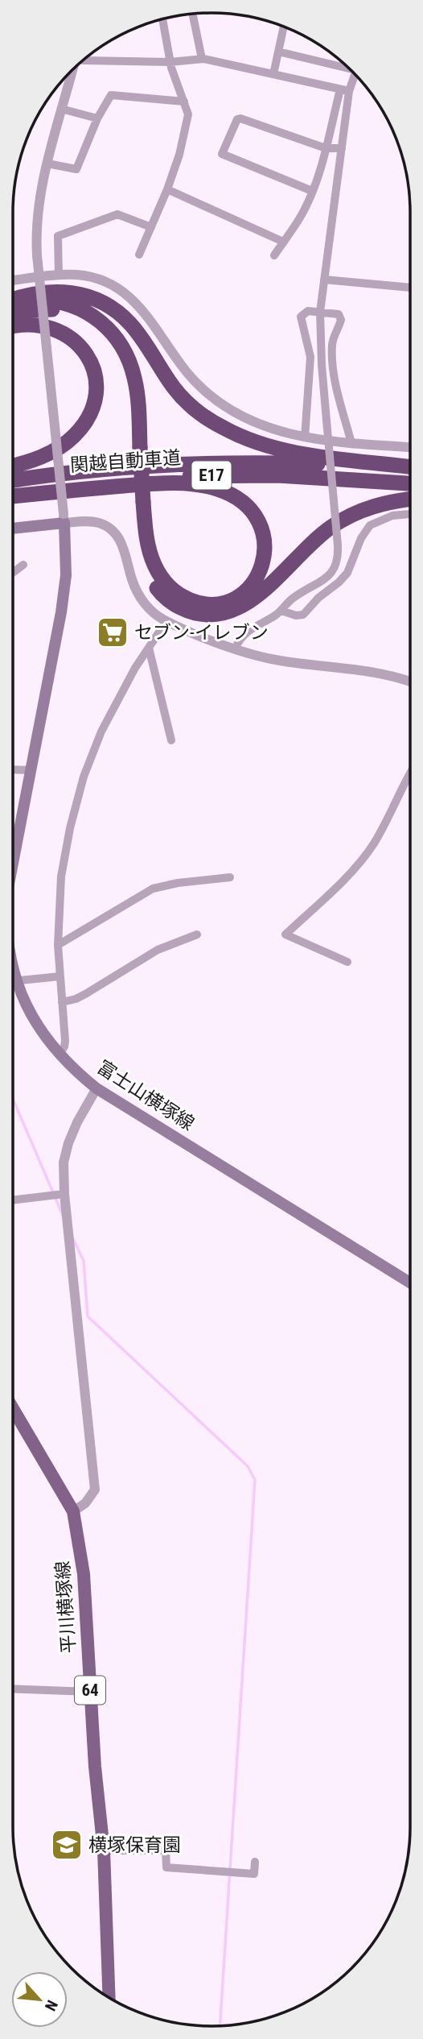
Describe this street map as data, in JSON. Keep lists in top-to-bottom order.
{
  "streets": {
    "highway": ["関越自動車道", "E17"],
    "main road": ["富士山横塚線", "平川横塚線", "64"]
  },
  "places": {
    "supermarket": ["セブン-イレブン"],
    "school or university": ["横塚保育園"]
  },
  "north": "bottom right"
}
